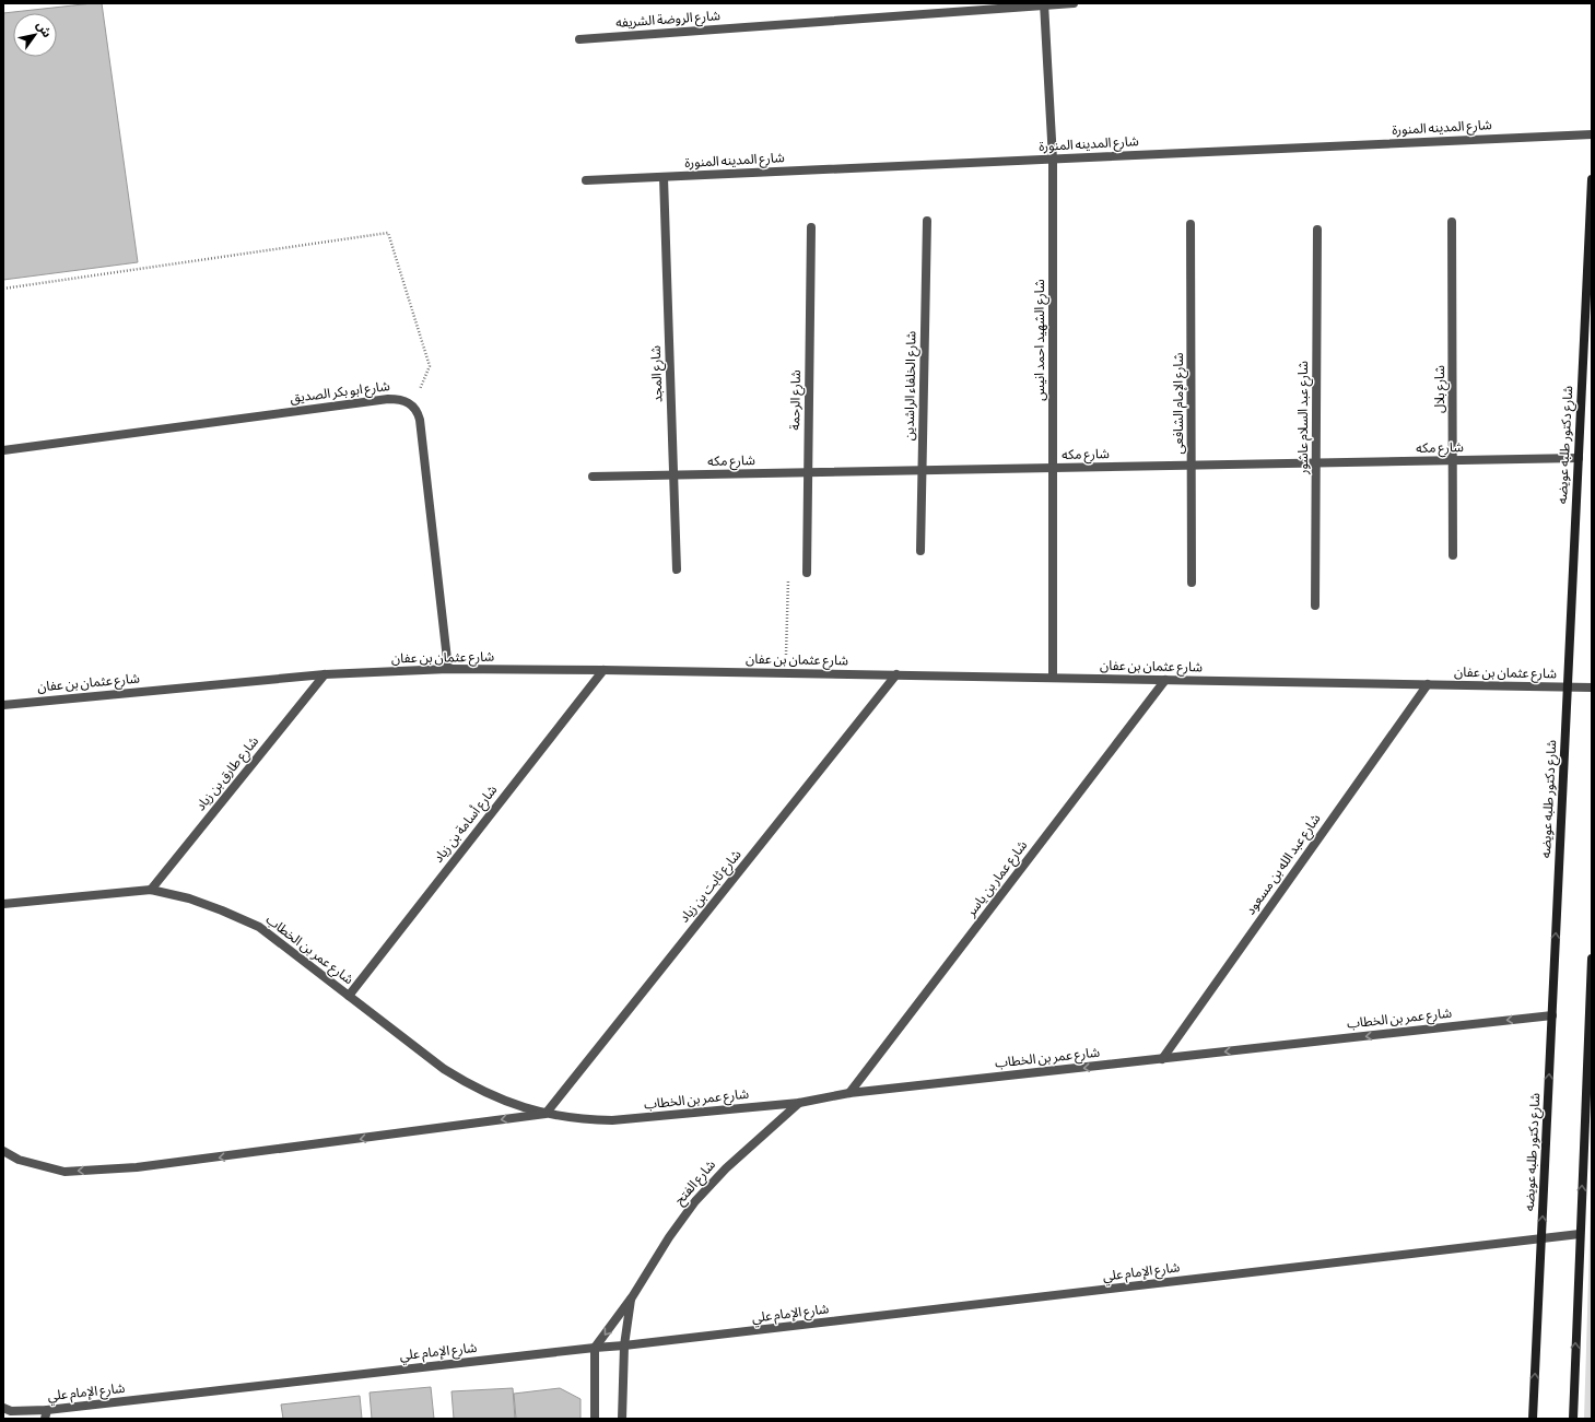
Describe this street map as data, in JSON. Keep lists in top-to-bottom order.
{
  "streets": {
    "street": [
      "شارع الروضة الشريفه",
      "شارع المدينه المنورة",
      "شارع الشهيد احمد انيس",
      "شارع المجد",
      "شارع الخلفاء الراشدين",
      "شارع بلال",
      "شارع ابو بكر الصديق",
      "شارع الرحمة",
      "شارع الإمام الشافعى",
      "شارع عبد السلام عاشور",
      "شارع دكتور طلبه عويضه",
      "شارع مكه",
      "شارع عثمان بن عفان",
      "شارع طارق بن زياد",
      "شارع أسامة بن زياد",
      "شارع عبد الله بن مسعود",
      "شارع عمار بن ياسر",
      "شارع ثابت بن زياد",
      "شارع عمر بن الخطاب",
      "شارع الفتح",
      "شارع الإمام علي"
    ]
  },
  "crossings": [
    ["شارع الروضة الشريفه", "شارع الشهيد احمد انيس"],
    ["شارع المدينه المنورة", "شارع الشهيد احمد انيس"],
    ["شارع المدينه المنورة", "شارع المجد"],
    ["شارع الشهيد احمد انيس", "شارع مكه"],
    ["شارع الشهيد احمد انيس", "شارع عثمان بن عفان"],
    ["شارع المجد", "شارع مكه"],
    ["شارع الخلفاء الراشدين", "شارع مكه"],
    ["شارع بلال", "شارع مكه"],
    ["شارع الرحمة", "شارع مكه"],
    ["شارع الإمام الشافعى", "شارع مكه"],
    ["شارع عبد السلام عاشور", "شارع مكه"],
    ["شارع دكتور طلبه عويضه", "شارع مكه"],
    ["شارع دكتور طلبه عويضه", "شارع عثمان بن عفان"],
    ["شارع دكتور طلبه عويضه", "شارع عمر بن الخطاب"],
    ["شارع دكتور طلبه عويضه", "شارع الإمام علي"],
    ["شارع عثمان بن عفان", "شارع طارق بن زياد"],
    ["شارع عثمان بن عفان", "شارع أسامة بن زياد"],
    ["شارع عثمان بن عفان", "شارع عبد الله بن مسعود"],
    ["شارع عثمان بن عفان", "شارع عمار بن ياسر"],
    ["شارع عثمان بن عفان", "شارع ثابت بن زياد"],
    ["شارع طارق بن زياد", "شارع عمر بن الخطاب"],
    ["شارع أسامة بن زياد", "شارع عمر بن الخطاب"],
    ["شارع عبد الله بن مسعود", "شارع عمر بن الخطاب"],
    ["شارع عمار بن ياسر", "شارع عمر بن الخطاب"],
    ["شارع ثابت بن زياد", "شارع عمر بن الخطاب"],
    ["شارع عمر بن الخطاب", "شارع الفتح"],
    ["شارع الفتح", "شارع الإمام علي"]
  ],
  "one_way": ["شارع عمر بن الخطاب"],
  "north": "top right"
}
